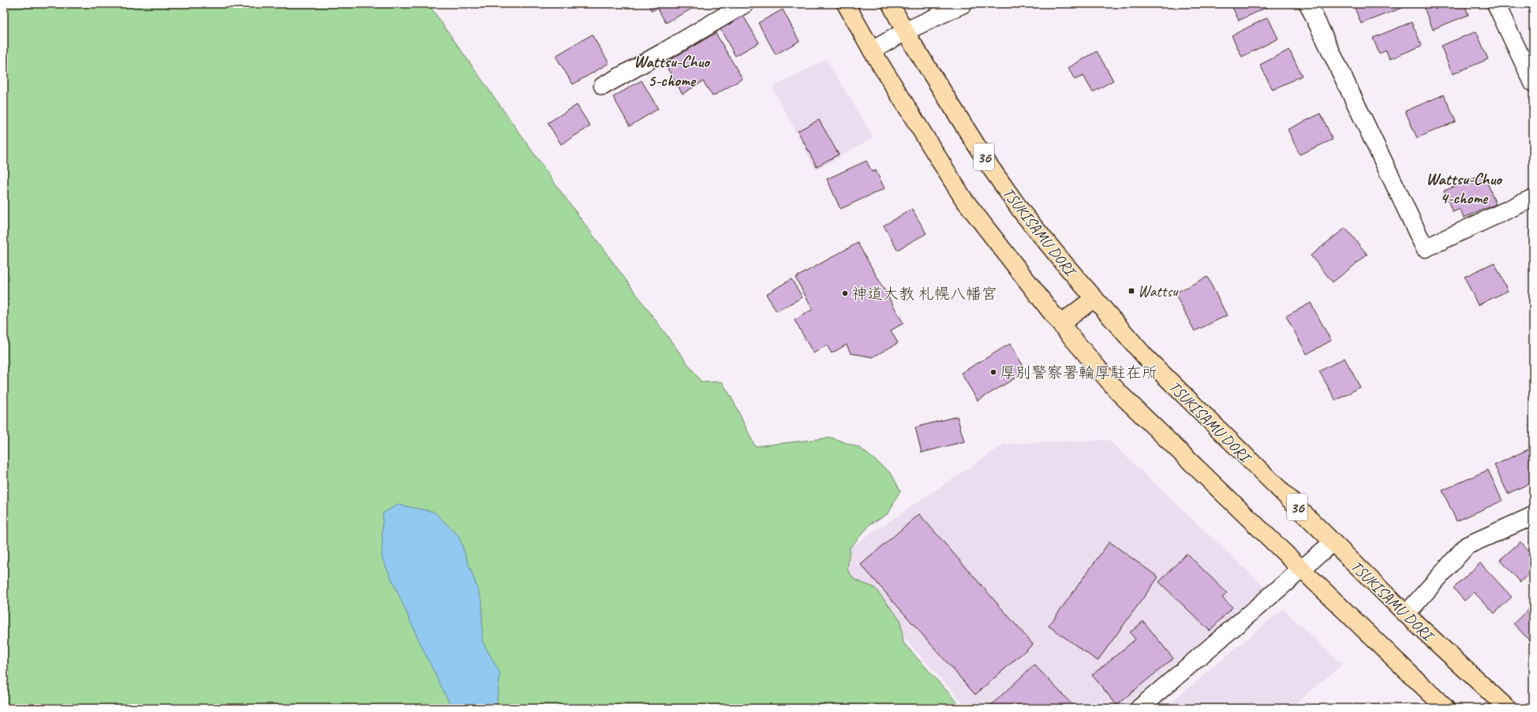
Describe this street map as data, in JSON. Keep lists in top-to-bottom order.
{
  "streets": {
    "highway": ["36", "TSUKISAMU DORI"]
  },
  "districts": ["Wattsu-Chuo 5-chome", "Wattsu-Chuo 4-chome"],
  "places": {
    "transit": ["Wattsu"],
    "other": ["神道大教 札幌八幡宮", "厚別警察署輪厚駐在所"]
  }
}
